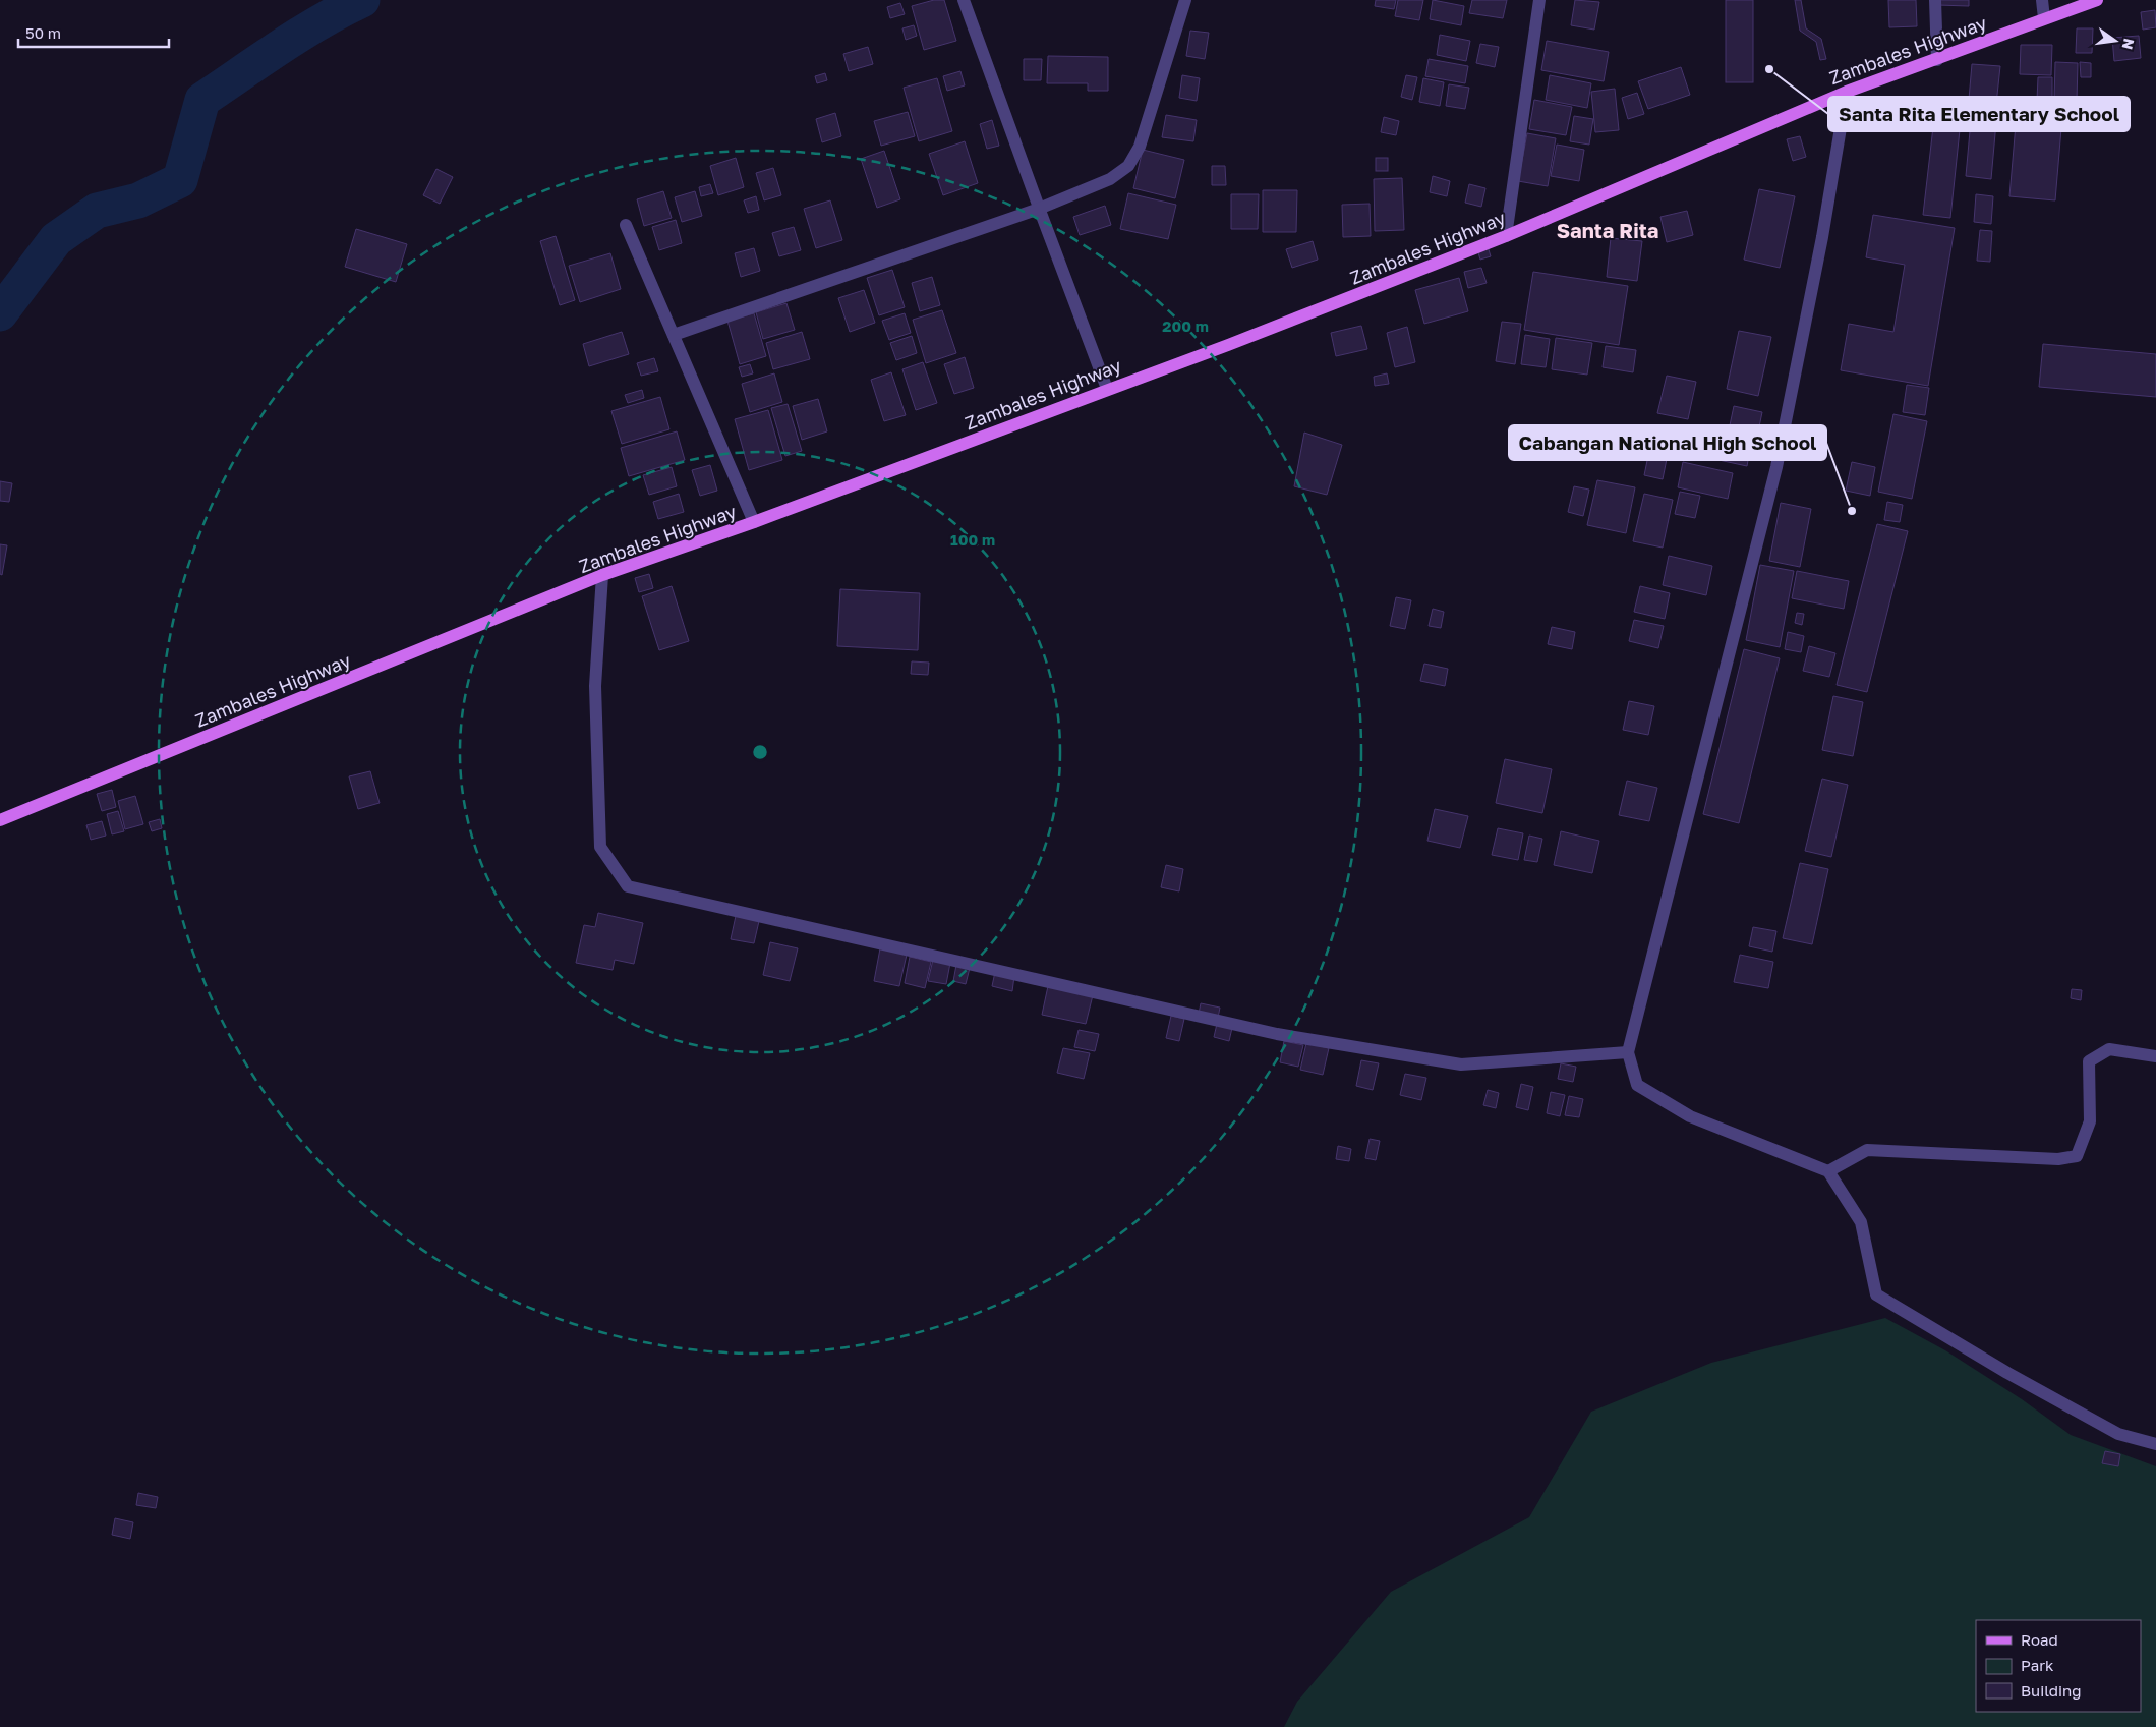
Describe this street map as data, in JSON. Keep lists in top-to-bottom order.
{
  "streets": {
    "main road": ["Zambales Highway"]
  },
  "districts": ["Santa Rita"],
  "places": ["Santa Rita Elementary School", "Cabangan National High School"],
  "legend": ["Road", "Park", "Building"],
  "scale_bar": "50 m",
  "north": "right",
  "rings": ["200 m", "100 m"]
}
